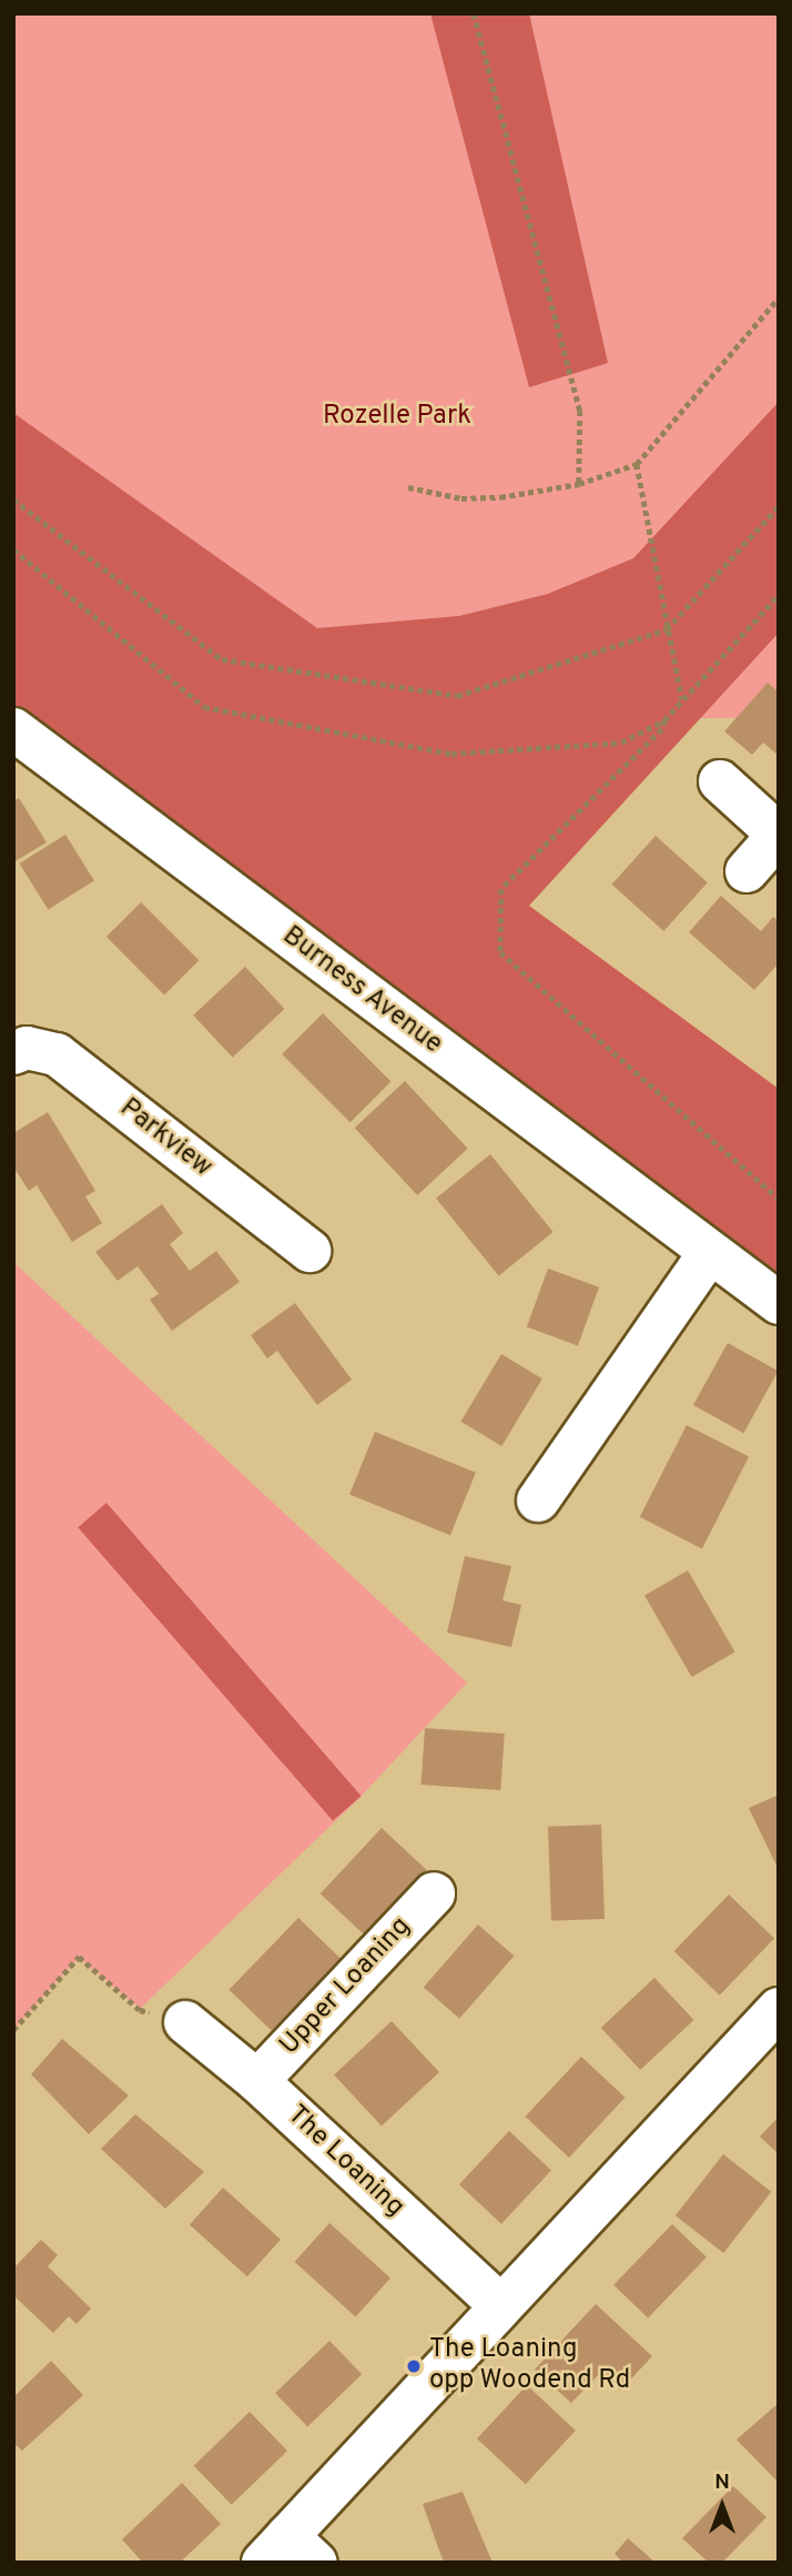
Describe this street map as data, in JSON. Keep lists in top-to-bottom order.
{
  "streets": {
    "street": [
      "Burness Avenue",
      "Parkview",
      "Upper Loaning",
      "The Loaning"
    ]
  },
  "crossings": [
    ["Upper Loaning", "The Loaning"]
  ],
  "parks": ["Rozelle Park"],
  "places": ["The Loaning opp Woodend Rd"],
  "north": "top"
}
